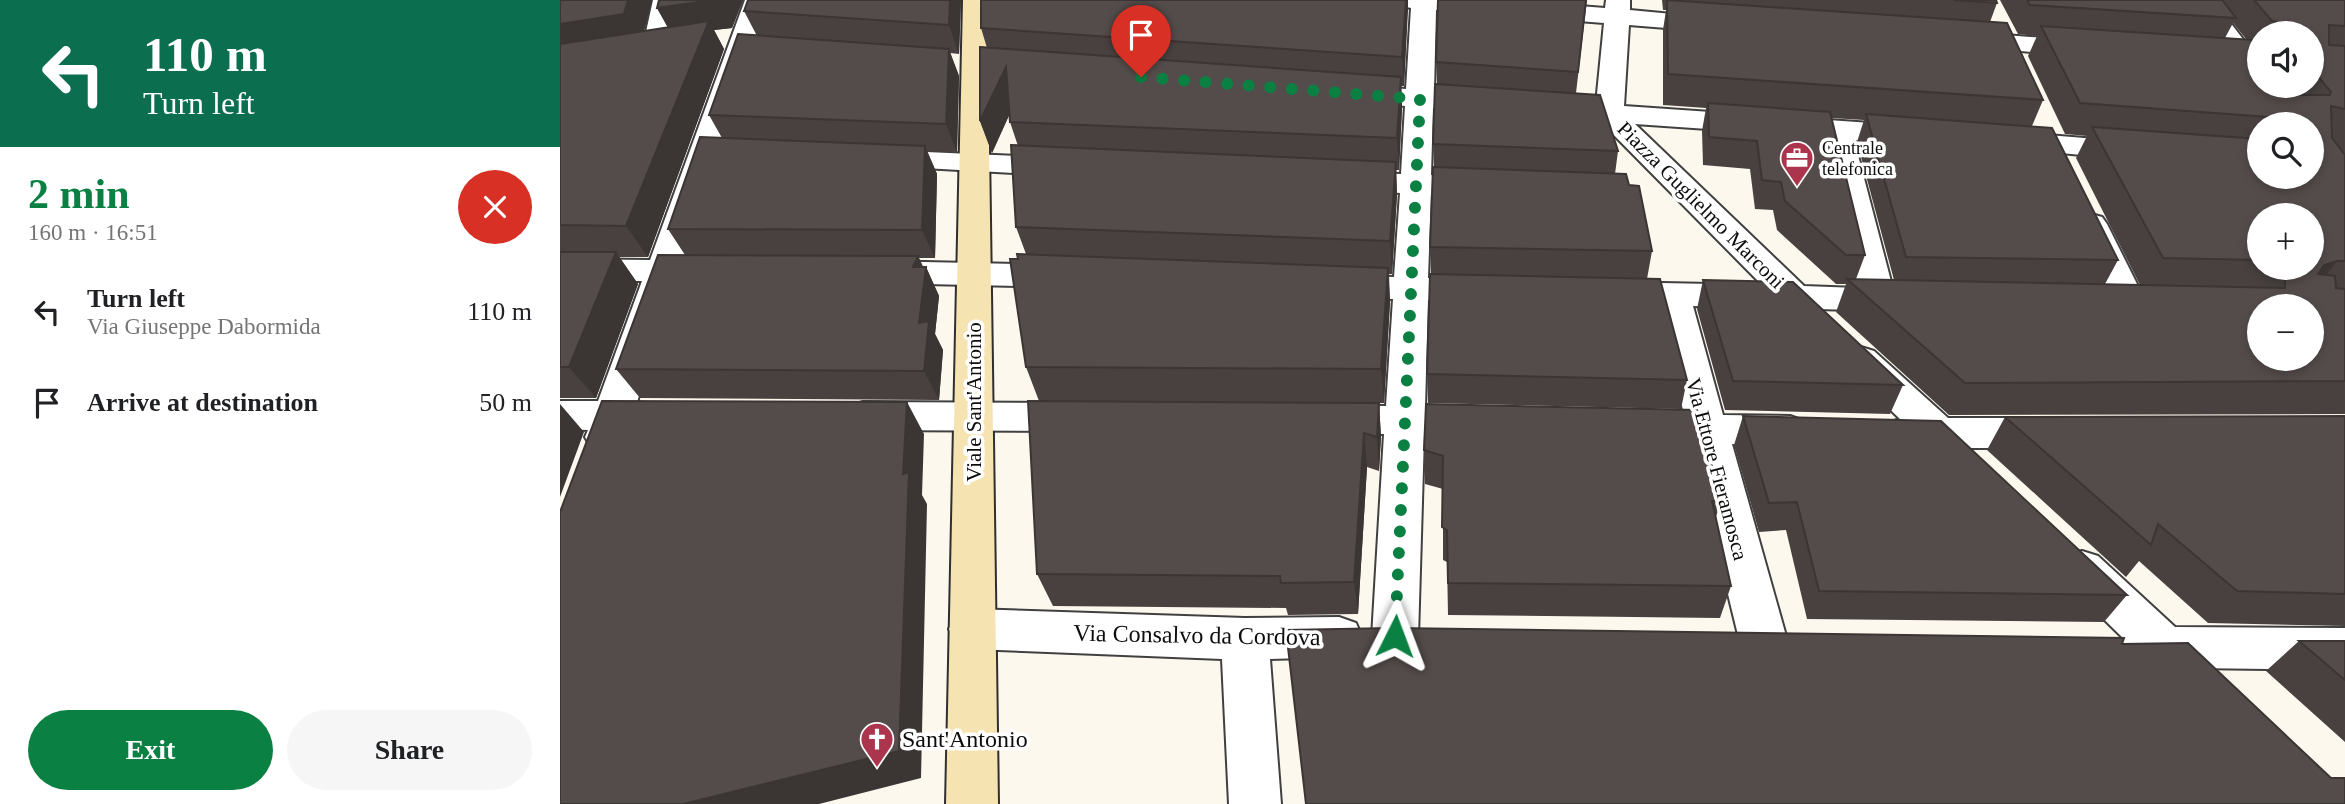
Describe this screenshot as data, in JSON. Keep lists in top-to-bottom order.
{
  "streets": {
    "street": [
      "Piazza Guglielmo Marconi",
      "Viale Sant'Antonio",
      "Via Ettore Fieramosca",
      "Via Consalvo da Cordova"
    ]
  },
  "crossings": [
    ["Viale Sant'Antonio", "Via Consalvo da Cordova"]
  ],
  "places": {
    "office": ["Centrale telefonica"],
    "church": ["Sant'Antonio"]
  },
  "page": {
    "turn": ["110 m", "Turn left"],
    "map_buttons": ["+", "−"],
    "heading": ["2 min", "160 m · 16:51"],
    "list": [
      {
        "name": "Turn left",
        "note": "Via Giuseppe Dabormida",
        "value": "110 m"
      },
      {
        "name": "Arrive at destination",
        "value": "50 m"
      }
    ],
    "buttons": ["Exit", "Share"]
  }
}
